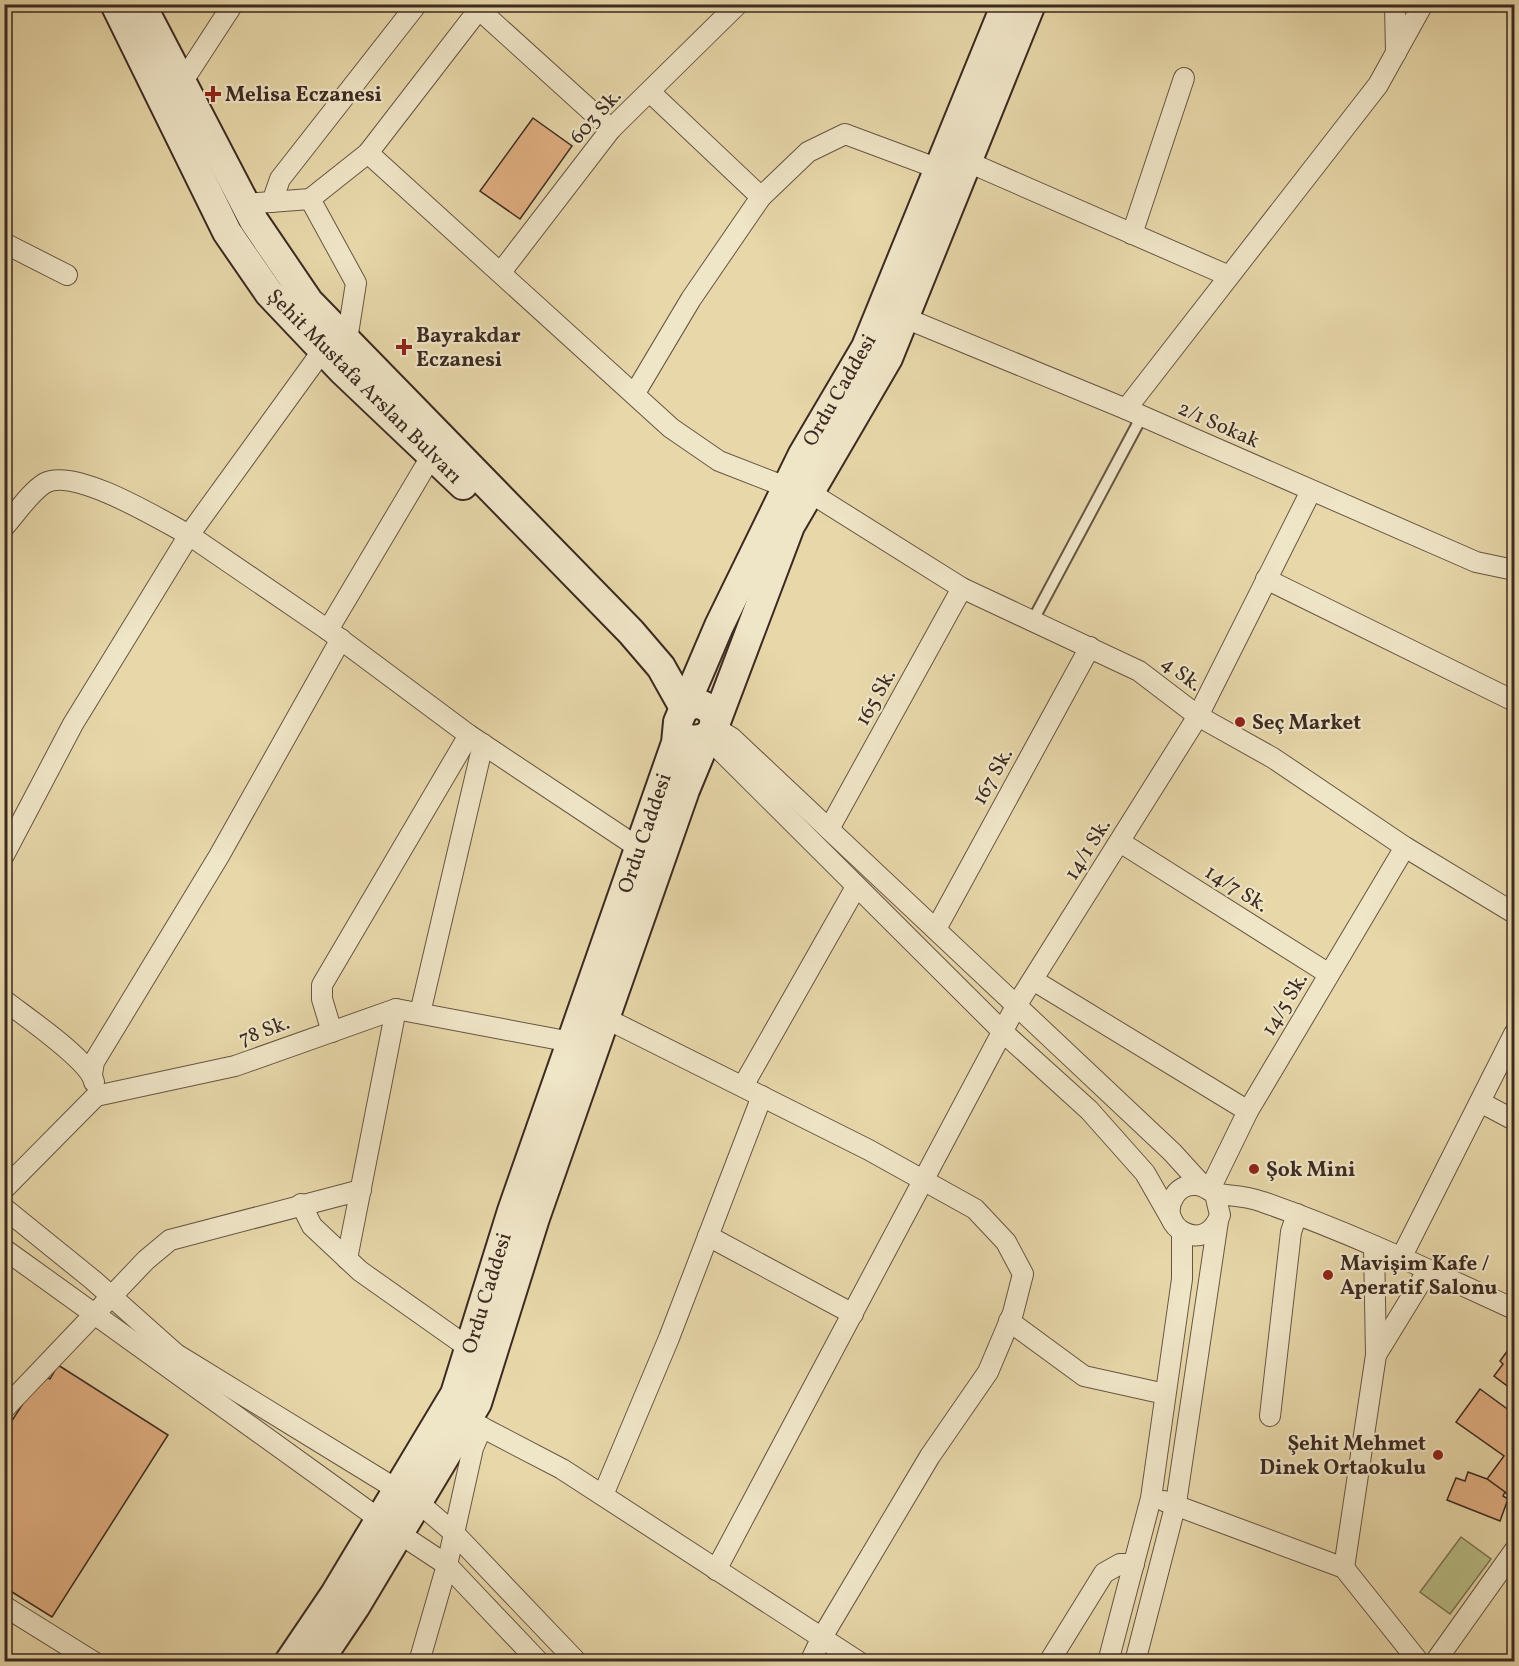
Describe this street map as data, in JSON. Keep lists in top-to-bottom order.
{
  "streets": {
    "main road": ["Şehit Mustafa Arslan Bulvarı", "Ordu Caddesi"],
    "street": [
      "603 Sk.",
      "2/1 Sokak",
      "4 Sk.",
      "165 Sk.",
      "167 Sk.",
      "14/1 Sk.",
      "14/7 Sk.",
      "14/5 Sk.",
      "78 Sk."
    ]
  },
  "crossings": [
    ["603 Sk.", "4 Sk."],
    ["Şehit Mustafa Arslan Bulvarı", "Ordu Caddesi"],
    ["Ordu Caddesi", "2/1 Sokak"],
    ["Ordu Caddesi", "4 Sk."],
    ["Ordu Caddesi", "78 Sk."],
    ["2/1 Sokak", "14/1 Sk."],
    ["4 Sk.", "165 Sk."],
    ["4 Sk.", "167 Sk."],
    ["4 Sk.", "14/1 Sk."],
    ["4 Sk.", "14/5 Sk."],
    ["14/1 Sk.", "14/7 Sk."],
    ["14/7 Sk.", "14/5 Sk."]
  ],
  "places": {
    "health": ["Melisa Eczanesi", "Bayrakdar Eczanesi"],
    "other": [
      "Seç Market",
      "Şok Mini",
      "Mavişim Kafe / Aperatif Salonu",
      "Şehit Mehmet Dinek Ortaokulu"
    ]
  }
}
